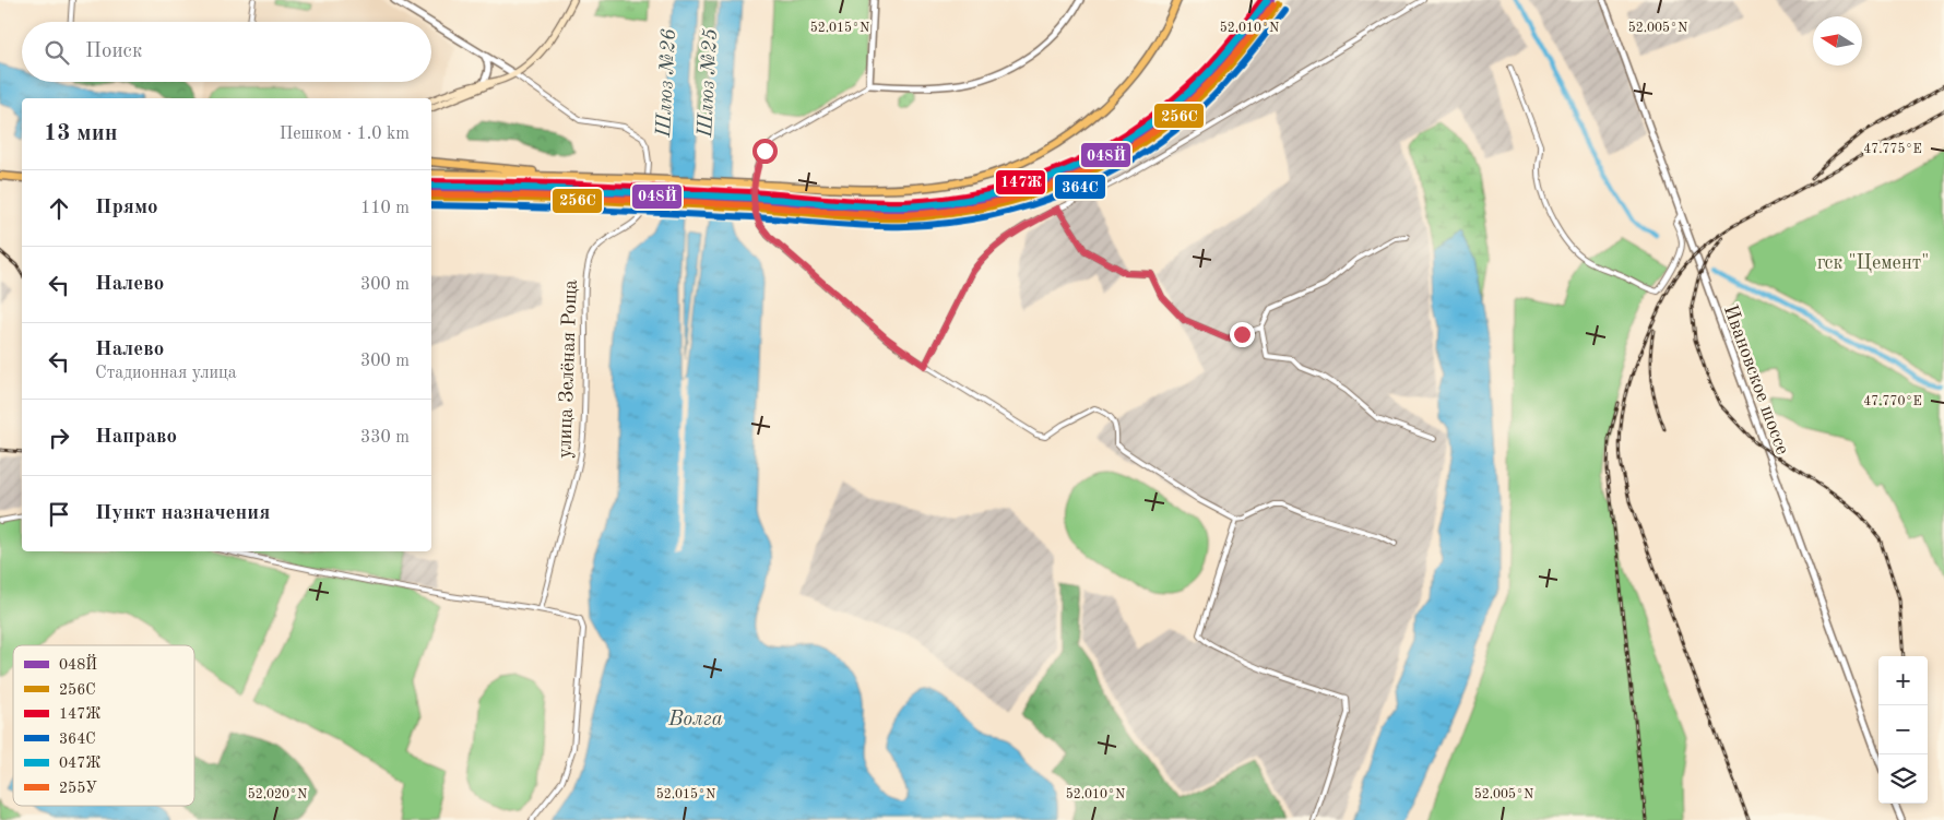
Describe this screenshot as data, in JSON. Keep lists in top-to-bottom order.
{
  "streets": {
    "street": ["улица Зелёная Роща", "Ивановское шоссе"]
  },
  "water": ["Шлюз №26", "Шлюз №25", "Волга"],
  "parks": ["гск \"Цемент\""],
  "lines": [
    "transit line 048Й",
    "transit line 147Ж",
    "transit line 047Ж",
    "transit line 256С",
    "transit line 255У",
    "transit line 364С"
  ],
  "legend": [
    "048Й",
    "256С",
    "147Ж",
    "364С",
    "047Ж",
    "255У"
  ],
  "north": "left",
  "page": {
    "search": "Поиск",
    "heading": ["13 мин", "Пешком · 1.0 km"],
    "list": [
      ["Прямо", "110 m"],
      ["Налево", "300 m"],
      ["Налево", "Стадионная улица", "300 m"],
      ["Направо", "330 m"],
      "Пункт назначения"
    ],
    "map_buttons": ["+", "−"]
  },
  "coordinates": [
    "52.015°N",
    "52.010°N",
    "52.005°N",
    "47.775°E",
    "47.770°E",
    "52.020°N"
  ]
}
